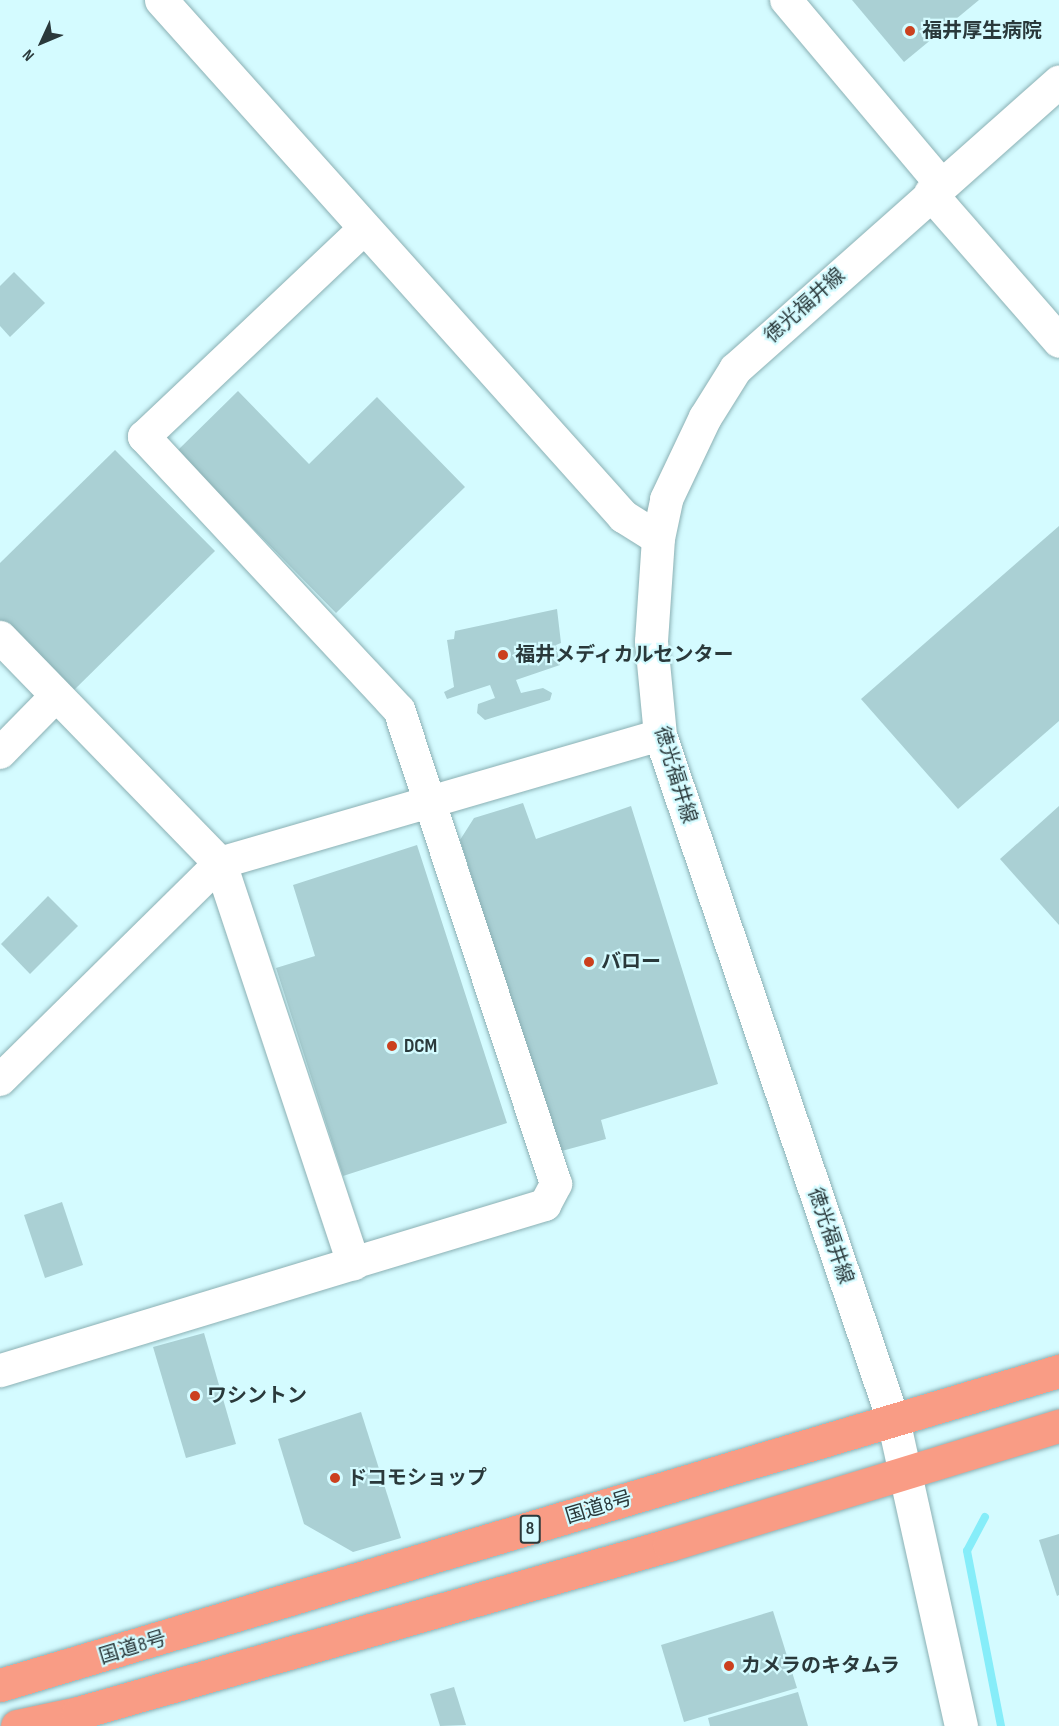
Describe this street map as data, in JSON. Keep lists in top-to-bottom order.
{
  "streets": {
    "highway": ["国道8号", "8"],
    "street": ["徳光福井線"]
  },
  "crossings": [
    ["徳光福井線", "国道8号"]
  ],
  "places": [
    "福井厚生病院",
    "福井メディカルセンター",
    "バロー",
    "DCM",
    "ワシントン",
    "ドコモショップ",
    "カメラのキタムラ"
  ],
  "north": "bottom left"
}
